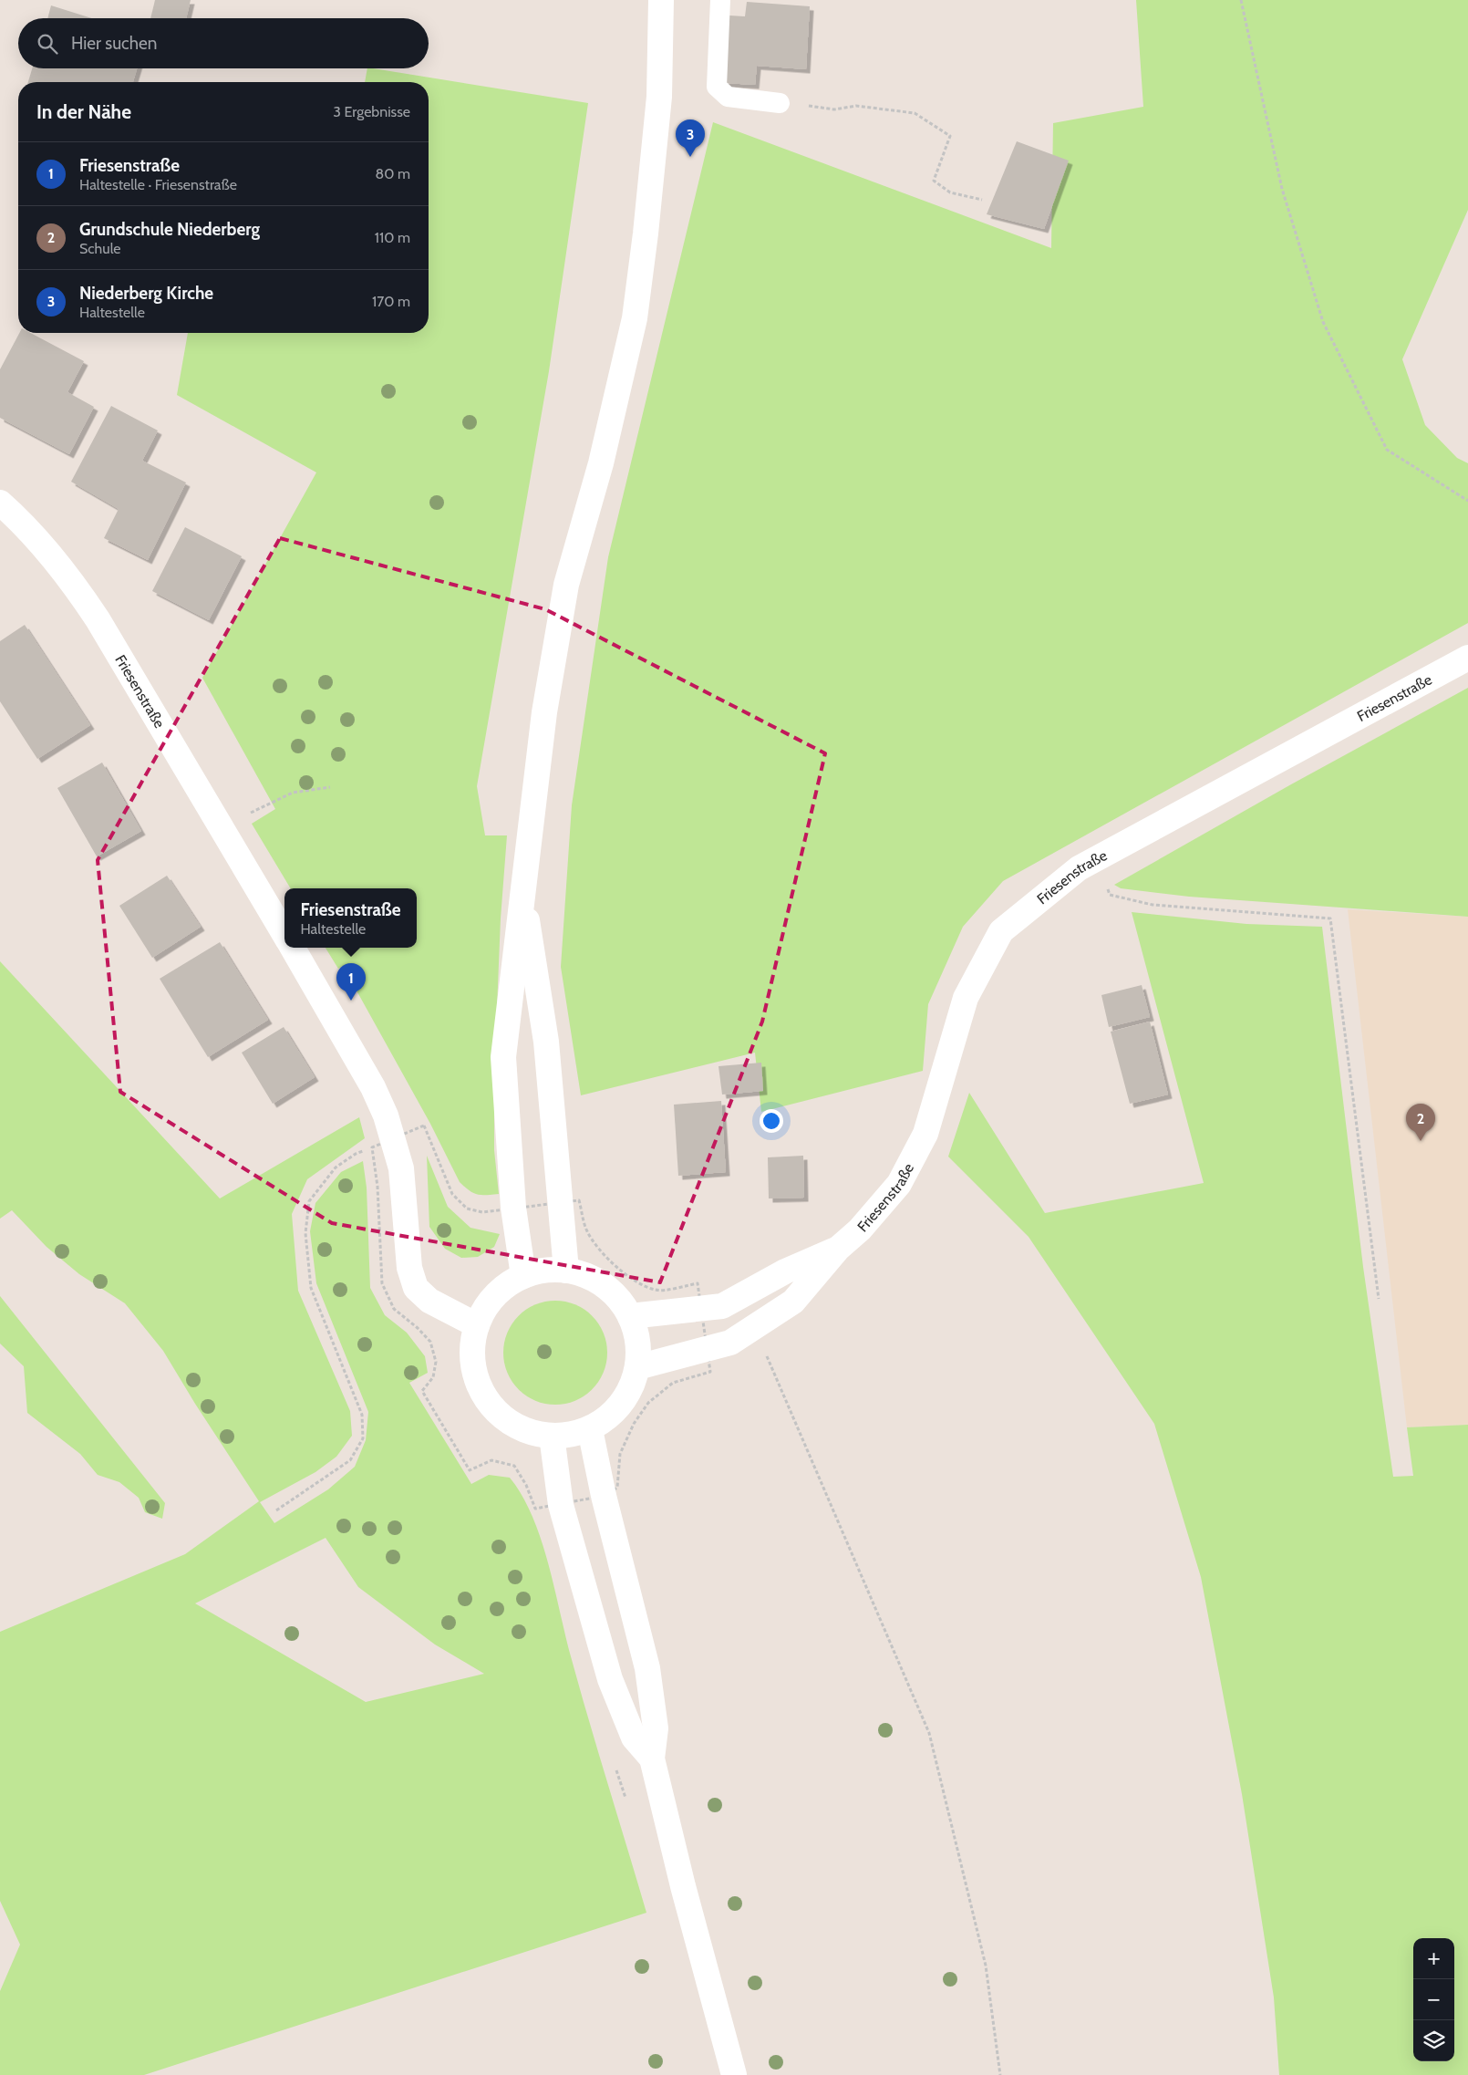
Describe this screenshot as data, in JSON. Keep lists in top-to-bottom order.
{
  "streets": {
    "main road": ["Friesenstraße"]
  },
  "page": {
    "search": "Hier suchen",
    "heading": ["In der Nähe", "3 Ergebnisse"],
    "pins": ["3", "1", "2"],
    "list": [
      {
        "mark": "1",
        "name": "Friesenstraße",
        "note": "Haltestelle · Friesenstraße",
        "value": "80 m"
      },
      {
        "mark": "2",
        "name": "Grundschule Niederberg",
        "note": "Schule",
        "value": "110 m"
      },
      {
        "mark": "3",
        "name": "Niederberg Kirche",
        "note": "Haltestelle",
        "value": "170 m"
      }
    ],
    "popup": ["Friesenstraße", "Haltestelle"],
    "map_buttons": ["+", "−"]
  }
}
